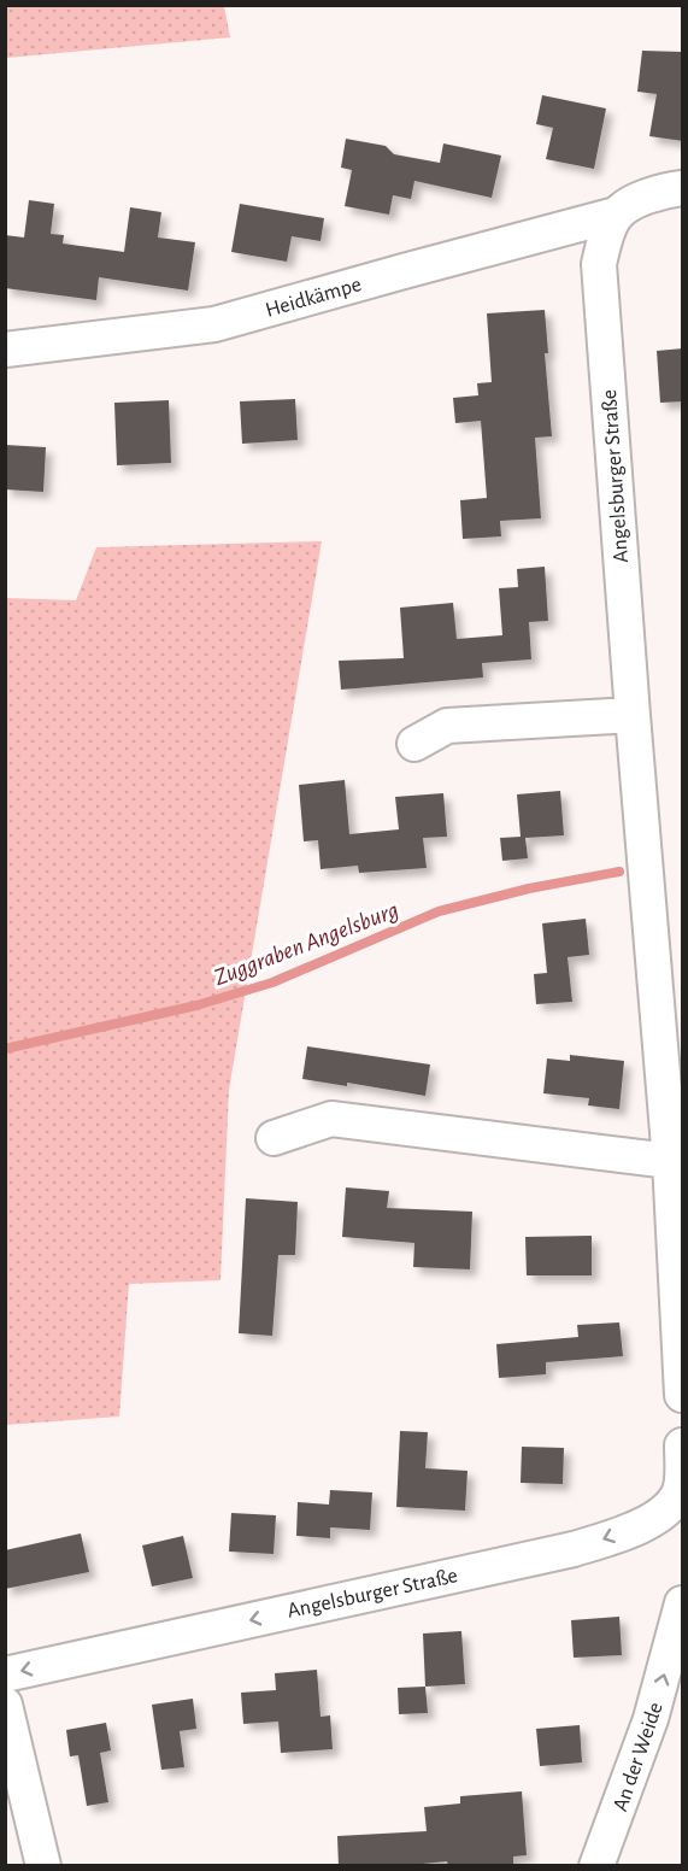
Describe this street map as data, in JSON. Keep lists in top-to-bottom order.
{
  "streets": {
    "street": ["Heidkämpe", "Angelsburger Straße", "An der Weide"]
  },
  "crossings": [
    ["Heidkämpe", "Angelsburger Straße"]
  ],
  "one_way": ["Angelsburger Straße", "An der Weide"],
  "water": ["Zuggraben Angelsburg"]
}
